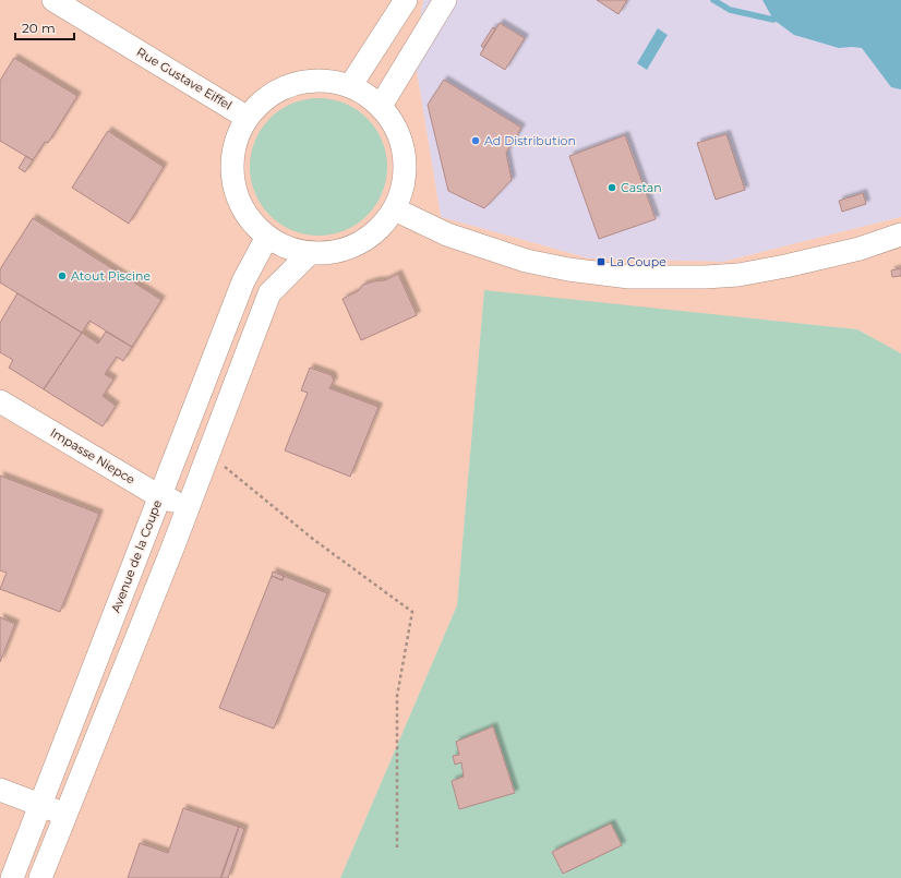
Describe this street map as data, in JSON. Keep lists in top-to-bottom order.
{
  "streets": {
    "street": ["Rue Gustave Eiffel", "Impasse Niepce", "Avenue de la Coupe"]
  },
  "crossings": [
    ["Impasse Niepce", "Avenue de la Coupe"]
  ],
  "places": {
    "other": ["Ad Distribution", "Castan", "Atout Piscine"],
    "transit": ["La Coupe"]
  },
  "scale_bar": "20 m"
}
